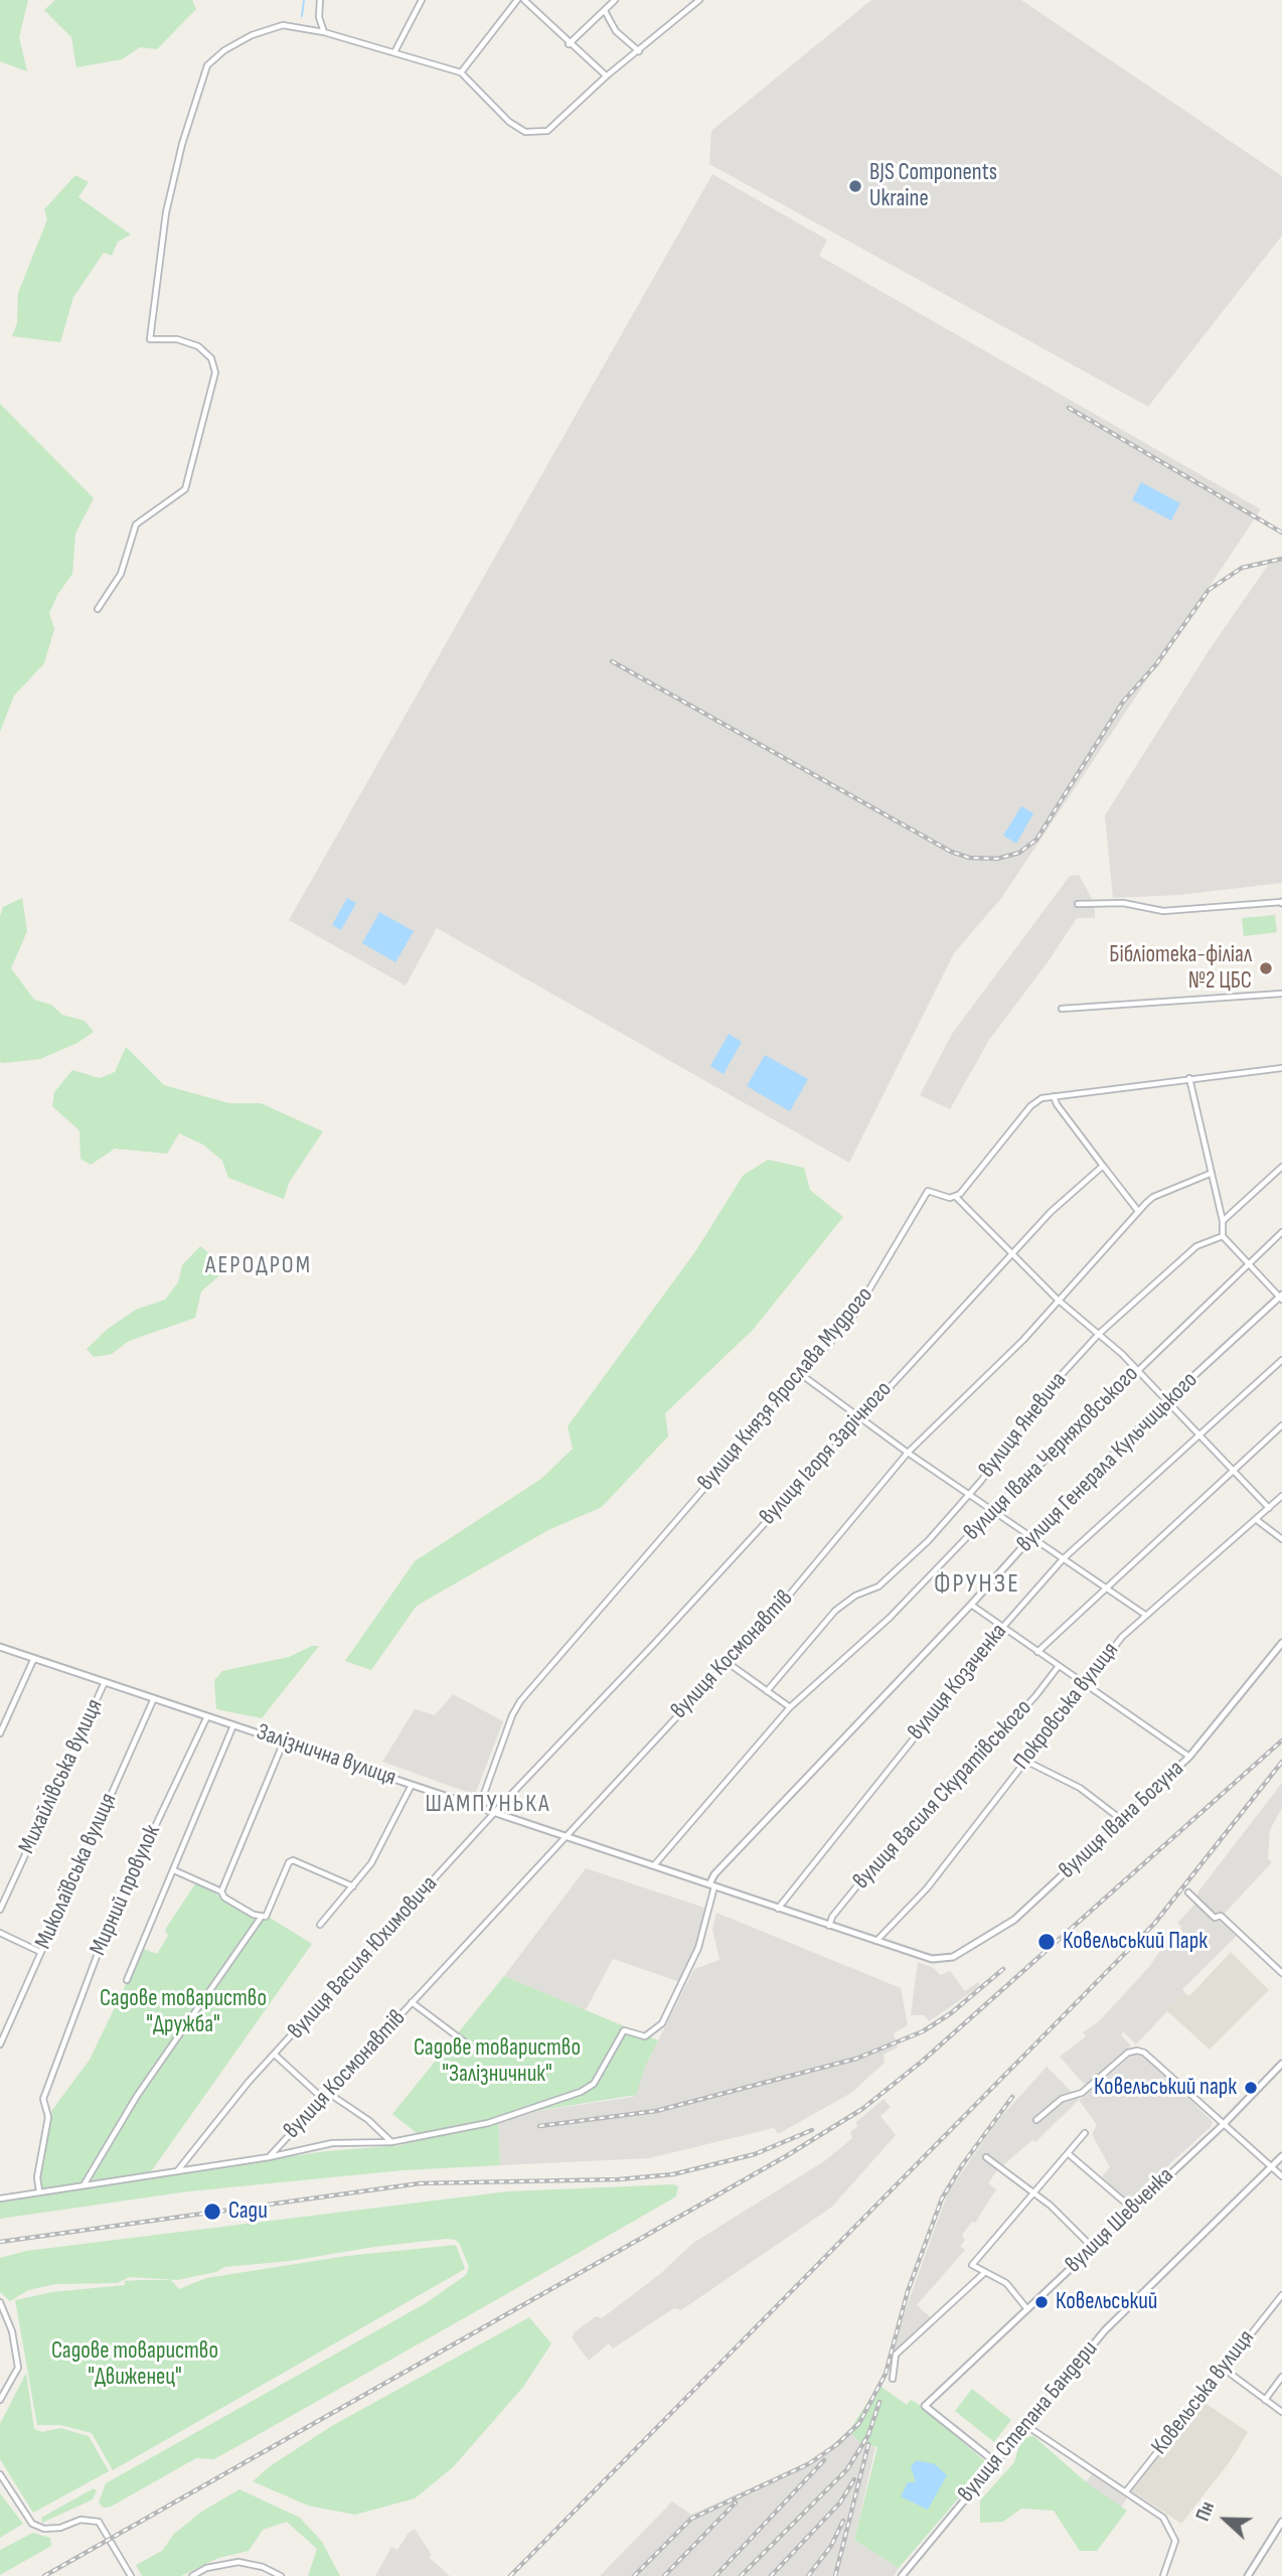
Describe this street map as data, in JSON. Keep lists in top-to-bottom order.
{
  "streets": {
    "street": [
      "вулиця Князя Ярослава Мудрого",
      "вулиця Яневича",
      "вулиця Ігоря Зарічного",
      "вулиця Івана Черняховського",
      "вулиця Генерала Кульчицького",
      "вулиця Космонавтів",
      "вулиця Козаченка",
      "Покровська вулиця",
      "Залізнична вулиця",
      "Михайлівська вулиця",
      "вулиця Василя Скуратівського",
      "вулиця Івана Богуна",
      "Миколаївська вулиця",
      "Мирний провулок",
      "вулиця Василя Юхимовича",
      "вулиця Шевченка",
      "Ковельська вулиця",
      "вулиця Степана Бандери"
    ]
  },
  "crossings": [
    ["вулиця Князя Ярослава Мудрого", "Залізнична вулиця"],
    ["вулиця Ігоря Зарічного", "Залізнична вулиця"],
    ["вулиця Ігоря Зарічного", "вулиця Василя Юхимовича"],
    ["вулиця Івана Черняховського", "Залізнична вулиця"],
    ["вулиця Генерала Кульчицького", "Залізнична вулиця"],
    ["вулиця Космонавтів", "Залізнична вулиця"],
    ["вулиця Козаченка", "Залізнична вулиця"],
    ["Покровська вулиця", "Залізнична вулиця"],
    ["Залізнична вулиця", "Михайлівська вулиця"],
    ["Залізнична вулиця", "вулиця Василя Скуратівського"],
    ["Залізнична вулиця", "вулиця Івана Богуна"],
    ["Залізнична вулиця", "Миколаївська вулиця"],
    ["Залізнична вулиця", "Мирний провулок"],
    ["Залізнична вулиця", "вулиця Василя Юхимовича"],
    ["вулиця Шевченка", "вулиця Степана Бандери"]
  ],
  "districts": ["АЕРОДРОМ", "ФРУНЗЕ", "ШАМПУНЬКА"],
  "parks": ["Садове товариство \"Дружба\"", "Садове товариство \"Залізничник\"", "Садове товариство \"Движенец\""],
  "places": [
    "BJS Components Ukraine",
    "Бібліотека-філіал №2 ЦБС",
    "Ковельський Парк",
    "Ковельський парк",
    "Сади",
    "Ковельський"
  ],
  "north": "left"
}
